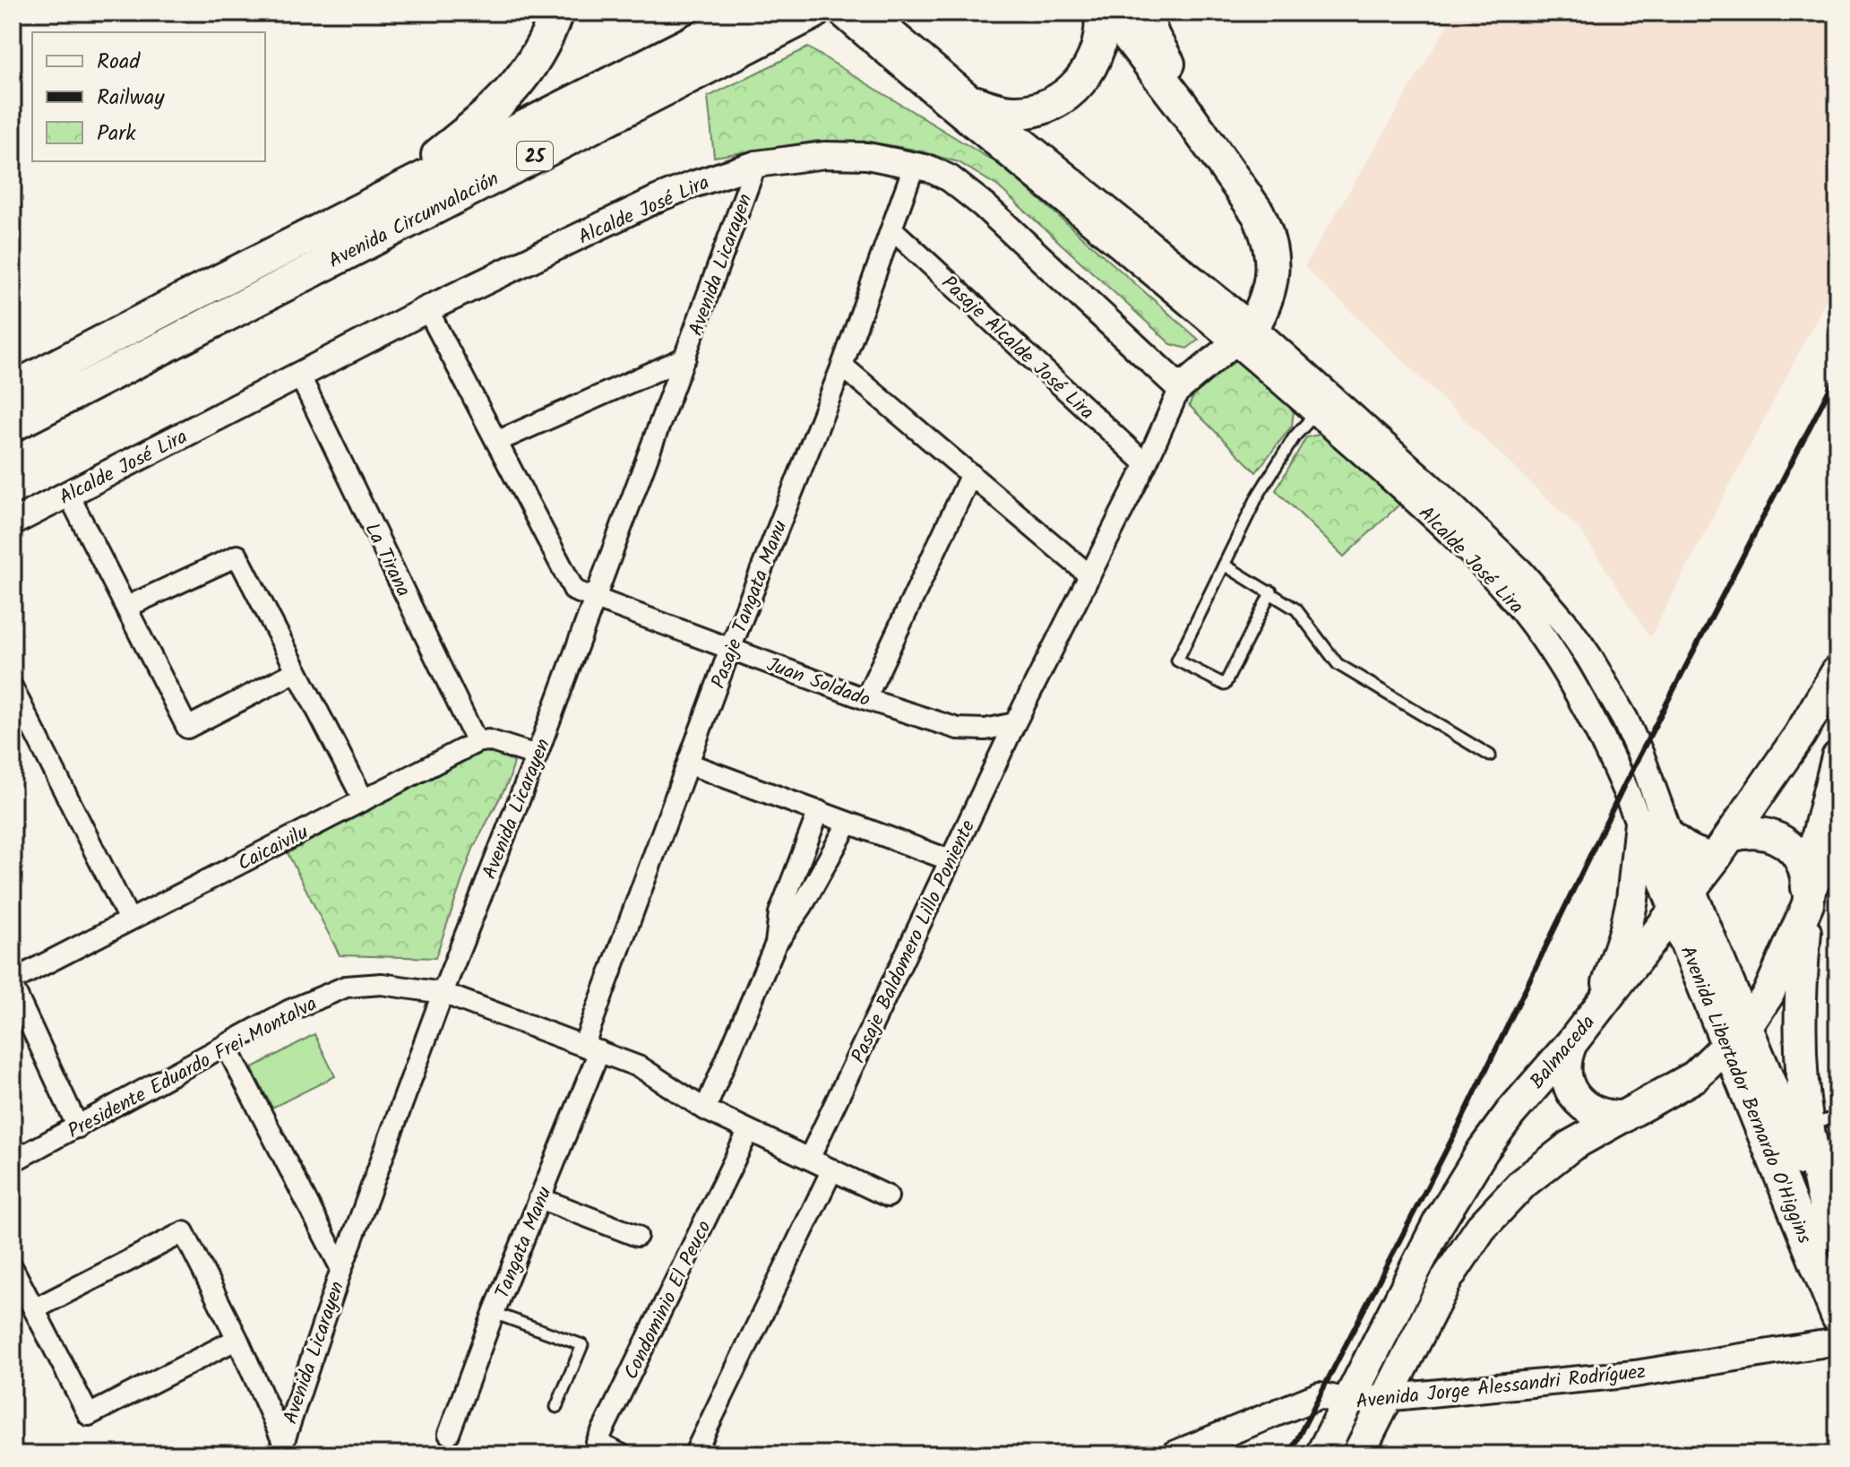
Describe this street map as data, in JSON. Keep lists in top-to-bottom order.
{
  "streets": {
    "highway": ["25", "Avenida Circunvalación"],
    "main road": ["Balmaceda", "Avenida Libertador Bernardo O'Higgins"],
    "street": [
      "Alcalde José Lira",
      "Avenida Licarayen",
      "Pasaje Alcalde José Lira",
      "La Tirana",
      "Pasaje Tangata Manu",
      "Juan Soldado",
      "Caicaivilu",
      "Pasaje Baldomero Lillo Poniente",
      "Presidente Eduardo Frei Montalva",
      "Tangata Manu",
      "Condominio El Peuco",
      "Avenida Jorge Alessandri Rodríguez"
    ]
  },
  "crossings": [
    ["Alcalde José Lira", "Avenida Licarayen"],
    ["Alcalde José Lira", "La Tirana"],
    ["Alcalde José Lira", "Pasaje Tangata Manu"],
    ["Alcalde José Lira", "Juan Soldado"],
    ["Alcalde José Lira", "Balmaceda"],
    ["Alcalde José Lira", "Avenida Libertador Bernardo O'Higgins"],
    ["Avenida Licarayen", "Juan Soldado"],
    ["Avenida Licarayen", "Presidente Eduardo Frei Montalva"],
    ["Pasaje Alcalde José Lira", "Pasaje Tangata Manu"],
    ["La Tirana", "Caicaivilu"],
    ["Pasaje Tangata Manu", "Juan Soldado"],
    ["Pasaje Tangata Manu", "Presidente Eduardo Frei Montalva"],
    ["Pasaje Tangata Manu", "Tangata Manu"],
    ["Juan Soldado", "Pasaje Baldomero Lillo Poniente"],
    ["Pasaje Baldomero Lillo Poniente", "Presidente Eduardo Frei Montalva"],
    ["Balmaceda", "Avenida Libertador Bernardo O'Higgins"],
    ["Balmaceda", "Avenida Jorge Alessandri Rodríguez"],
    ["Presidente Eduardo Frei Montalva", "Tangata Manu"],
    ["Presidente Eduardo Frei Montalva", "Condominio El Peuco"]
  ],
  "legend": ["Road", "Railway", "Park"]
}
